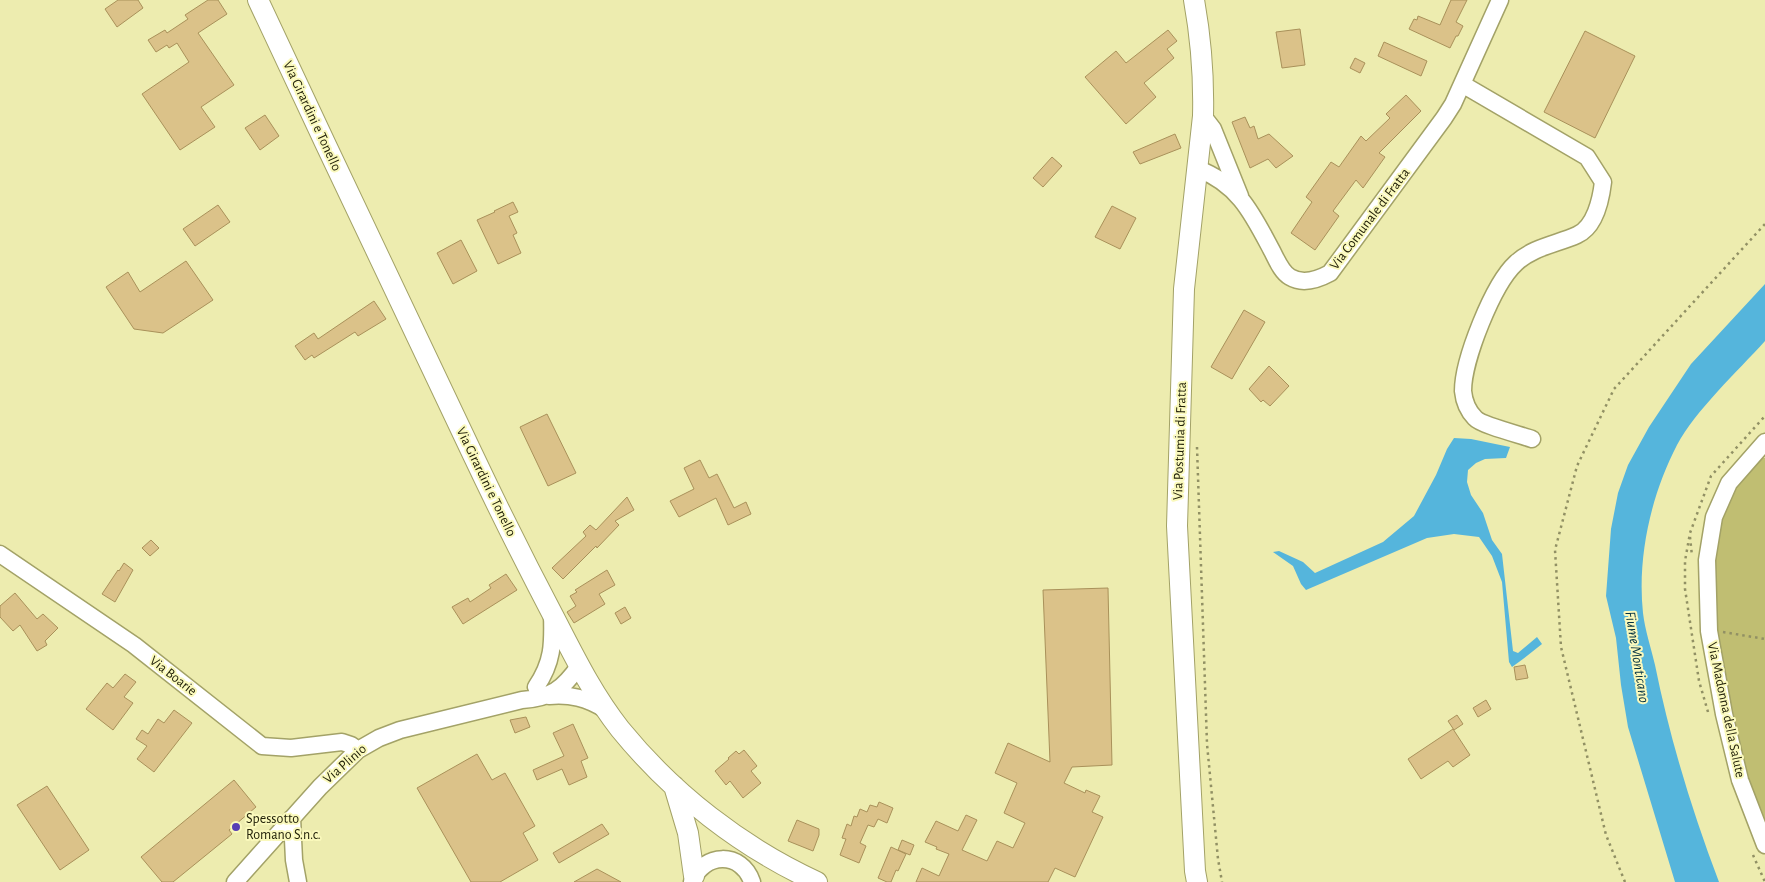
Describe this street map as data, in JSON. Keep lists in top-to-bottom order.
{
  "streets": {
    "main road": ["Via Girardini e Tonello", "Via Postumia di Fratta"],
    "street": [
      "Via Comunale di Fratta",
      "Via Boarie",
      "Via Madonna della Salute",
      "Via Plinio"
    ]
  },
  "crossings": [
    ["Via Girardini e Tonello", "Via Plinio"],
    ["Via Comunale di Fratta", "Via Postumia di Fratta"],
    ["Via Boarie", "Via Plinio"]
  ],
  "water": ["Fiume Monticano"],
  "places": ["Spessotto Romano S.n.c."]
}
